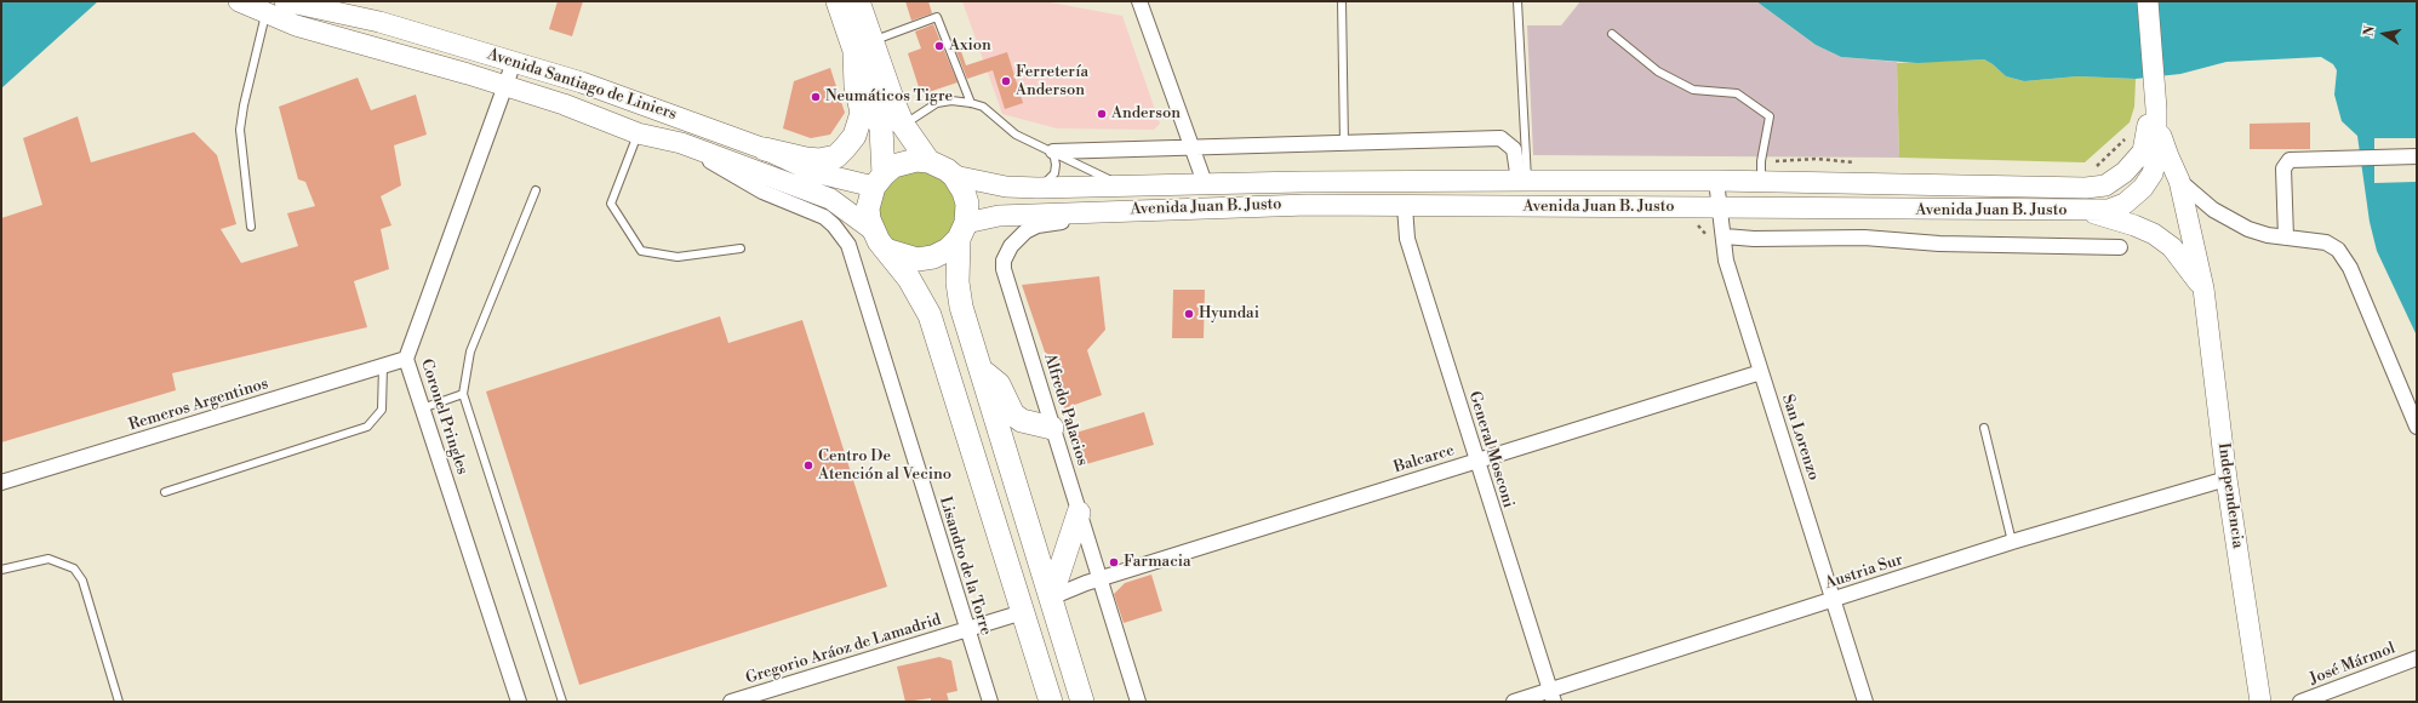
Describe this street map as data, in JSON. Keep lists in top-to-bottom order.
{
  "streets": {
    "main road": ["Avenida Santiago de Liniers", "Avenida Juan B. Justo", "Independencia"],
    "street": [
      "Remeros Argentinos",
      "Alfredo Palacios",
      "Coronel Pringles",
      "San Lorenzo",
      "General Mosconi",
      "Balcarce",
      "Lisandro de la Torre",
      "Austria Sur",
      "Gregorio Aráoz de Lamadrid",
      "José Mármol"
    ]
  },
  "crossings": [
    ["Avenida Santiago de Liniers", "Avenida Juan B. Justo"],
    ["Avenida Santiago de Liniers", "Coronel Pringles"],
    ["Avenida Santiago de Liniers", "Lisandro de la Torre"],
    ["Avenida Juan B. Justo", "Alfredo Palacios"],
    ["Avenida Juan B. Justo", "San Lorenzo"],
    ["Avenida Juan B. Justo", "General Mosconi"],
    ["Avenida Juan B. Justo", "Independencia"],
    ["Remeros Argentinos", "Coronel Pringles"],
    ["Alfredo Palacios", "Balcarce"],
    ["San Lorenzo", "Balcarce"],
    ["San Lorenzo", "Austria Sur"],
    ["General Mosconi", "Balcarce"],
    ["General Mosconi", "Austria Sur"],
    ["Independencia", "Austria Sur"],
    ["Lisandro de la Torre", "Gregorio Aráoz de Lamadrid"]
  ],
  "places": [
    "Axion",
    "Ferretería Anderson",
    "Neumáticos Tigre",
    "Anderson",
    "Hyundai",
    "Centro De Atención al Vecino",
    "Farmacia"
  ],
  "north": "left"
}
